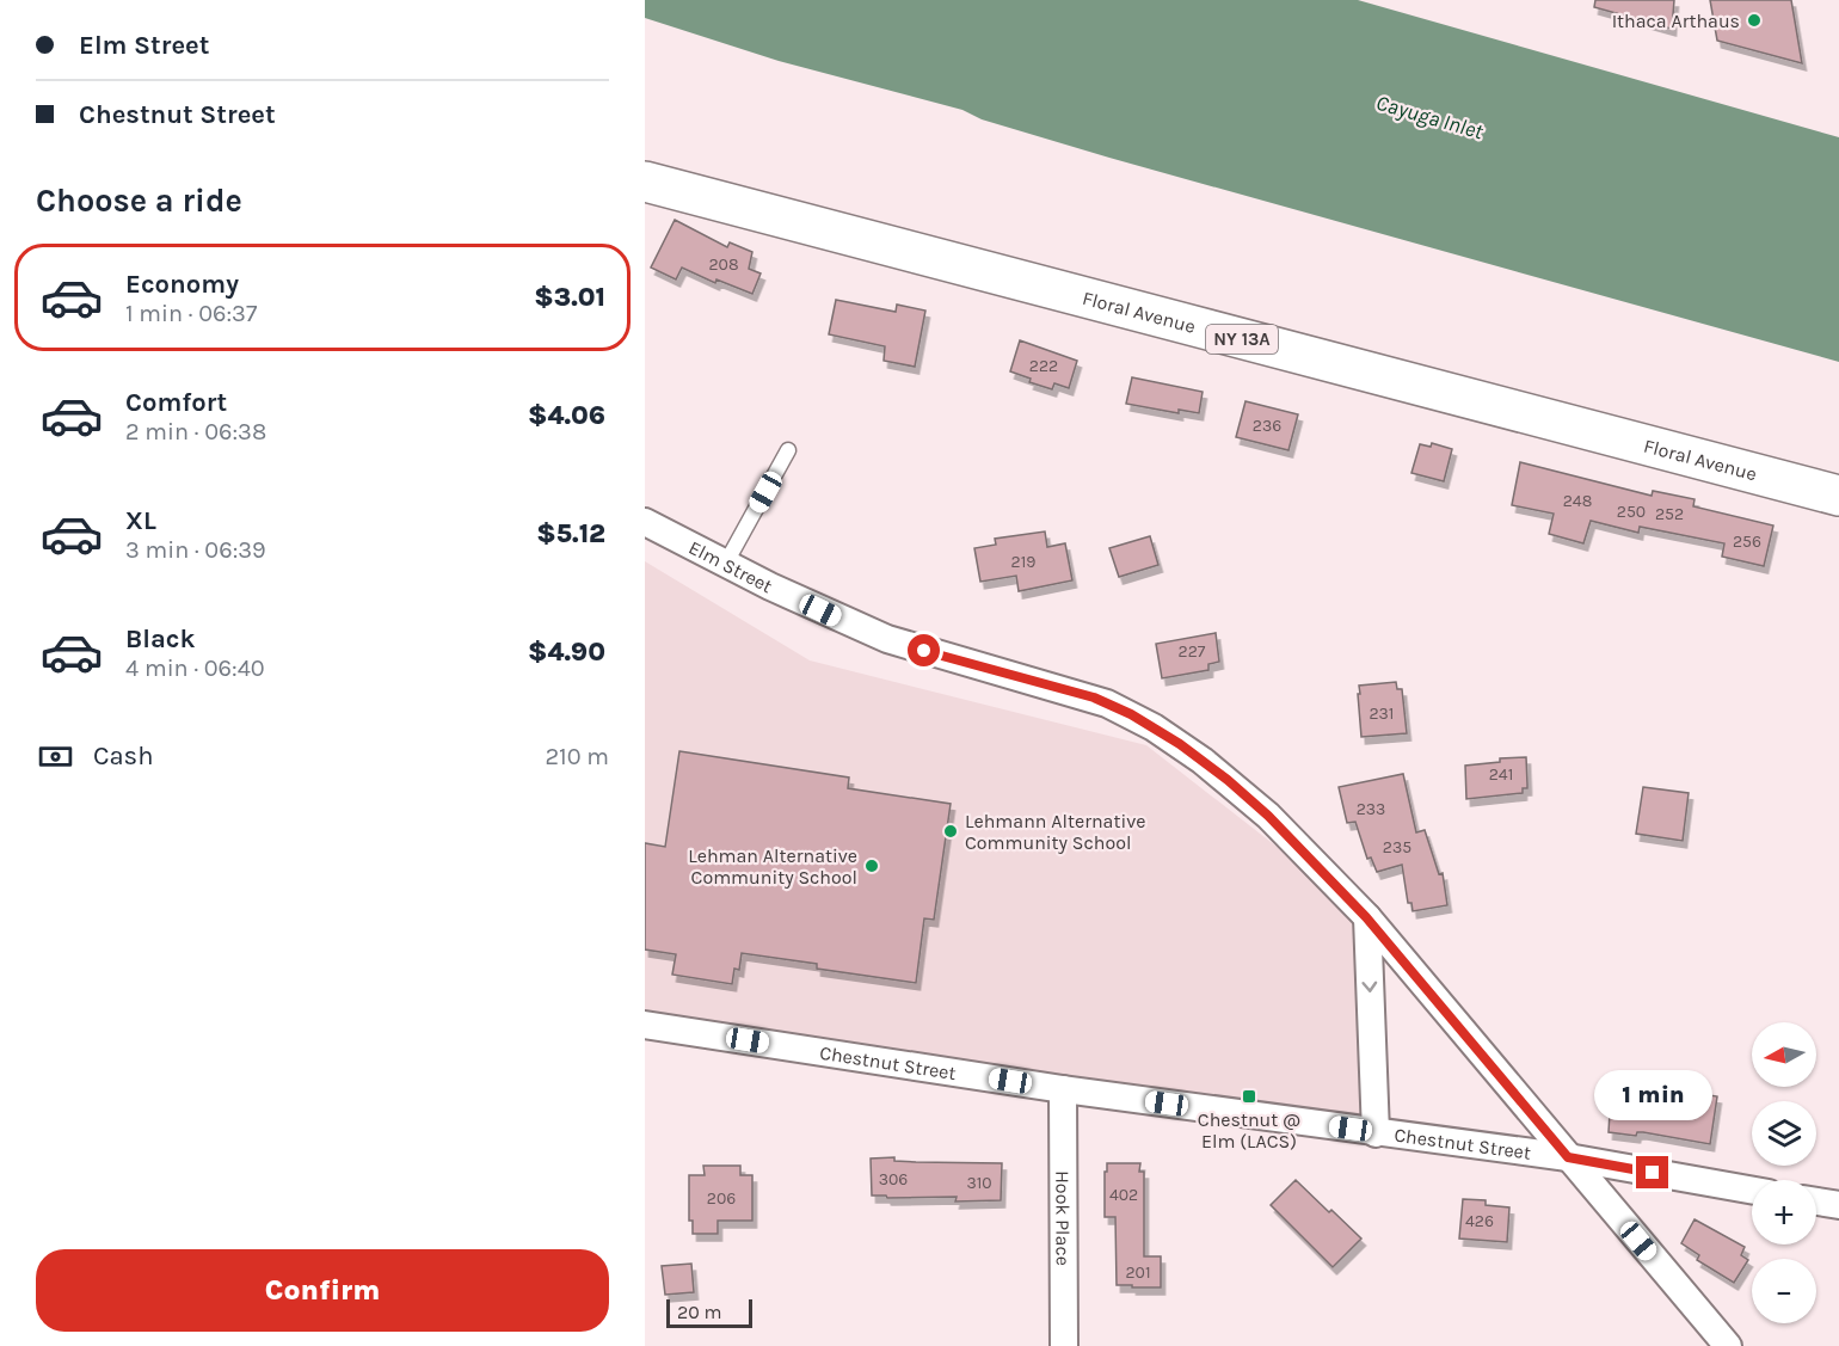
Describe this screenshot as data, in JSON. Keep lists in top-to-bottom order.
{
  "streets": {
    "main road": ["Floral Avenue", "NY 13A"],
    "street": ["Elm Street", "Chestnut Street", "Hook Place"]
  },
  "crossings": [
    ["Elm Street", "Chestnut Street"],
    ["Chestnut Street", "Hook Place"]
  ],
  "water": ["Cayuga Inlet"],
  "places": {
    "other": ["Ithaca Arthaus", "Lehmann Alternative Community School", "Lehman Alternative Community School"],
    "transit": ["Chestnut @ Elm (LACS)"]
  },
  "house_numbers": [
    "208",
    "222",
    "236",
    "248",
    "250",
    "252",
    "256",
    "219",
    "227",
    "231",
    "241",
    "233",
    "235",
    "306",
    "310",
    "402",
    "206",
    "426",
    "201"
  ],
  "scale_bar": "20 m",
  "north": "left",
  "page": {
    "banner": ["Elm Street", "Chestnut Street"],
    "heading": "Choose a ride",
    "list": [
      {
        "name": "Economy",
        "note": "1 min · 06:37",
        "value": "$3.01"
      },
      {
        "name": "Comfort",
        "note": "2 min · 06:38",
        "value": "$4.06"
      },
      {
        "name": "XL",
        "note": "3 min · 06:39",
        "value": "$5.12"
      },
      {
        "name": "Black",
        "note": "4 min · 06:40",
        "value": "$4.90"
      }
    ],
    "pay": ["Cash", "210 m"],
    "map_buttons": ["+", "−"],
    "bubble": "1 min",
    "buttons": "Confirm",
    "scale": "20 m"
  }
}
